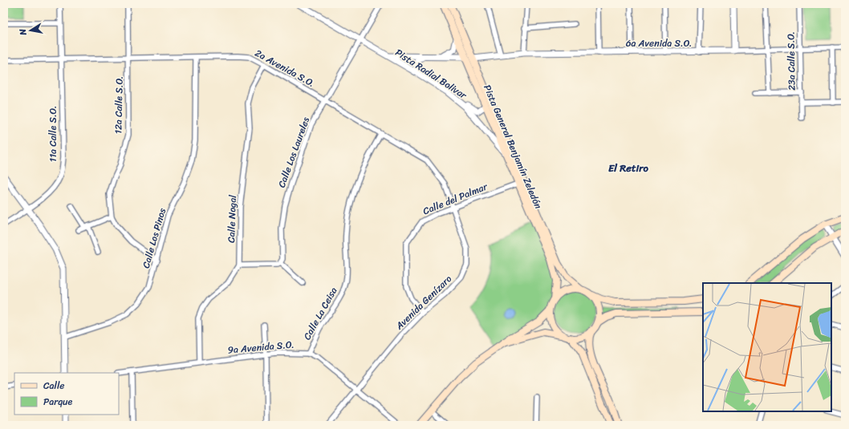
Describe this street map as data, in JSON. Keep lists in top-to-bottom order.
{
  "streets": {
    "main road": ["Pista General Benjamín Zeledón"],
    "street": [
      "6a Avenida S.O.",
      "23a Calle S.O.",
      "2a Avenida S.O.",
      "Pista Radial Bolivar",
      "12a Calle S.O.",
      "11a Calle S.O.",
      "Calle Los Laureles",
      "Calle del Palmar",
      "Calle Nogal",
      "Calle Los Pinos",
      "Avenida Genízaro",
      "Calle La Ceisa",
      "9a Avenida S.O."
    ]
  },
  "crossings": [
    ["6a Avenida S.O.", "23a Calle S.O."],
    ["6a Avenida S.O.", "Pista General Benjamín Zeledón"],
    ["2a Avenida S.O.", "12a Calle S.O."],
    ["2a Avenida S.O.", "11a Calle S.O."],
    ["2a Avenida S.O.", "Calle Los Laureles"],
    ["2a Avenida S.O.", "Calle del Palmar"],
    ["2a Avenida S.O.", "Calle Nogal"],
    ["2a Avenida S.O.", "Calle Los Pinos"],
    ["2a Avenida S.O.", "Avenida Genízaro"],
    ["2a Avenida S.O.", "Calle La Ceisa"],
    ["Pista Radial Bolivar", "Pista General Benjamín Zeledón"],
    ["12a Calle S.O.", "Calle Los Pinos"],
    ["Pista General Benjamín Zeledón", "Calle del Palmar"],
    ["Calle del Palmar", "Avenida Genízaro"],
    ["Avenida Genízaro", "9a Avenida S.O."],
    ["Calle La Ceisa", "9a Avenida S.O."]
  ],
  "districts": ["El Retiro"],
  "legend": ["Calle", "Parque"],
  "north": "left"
}
